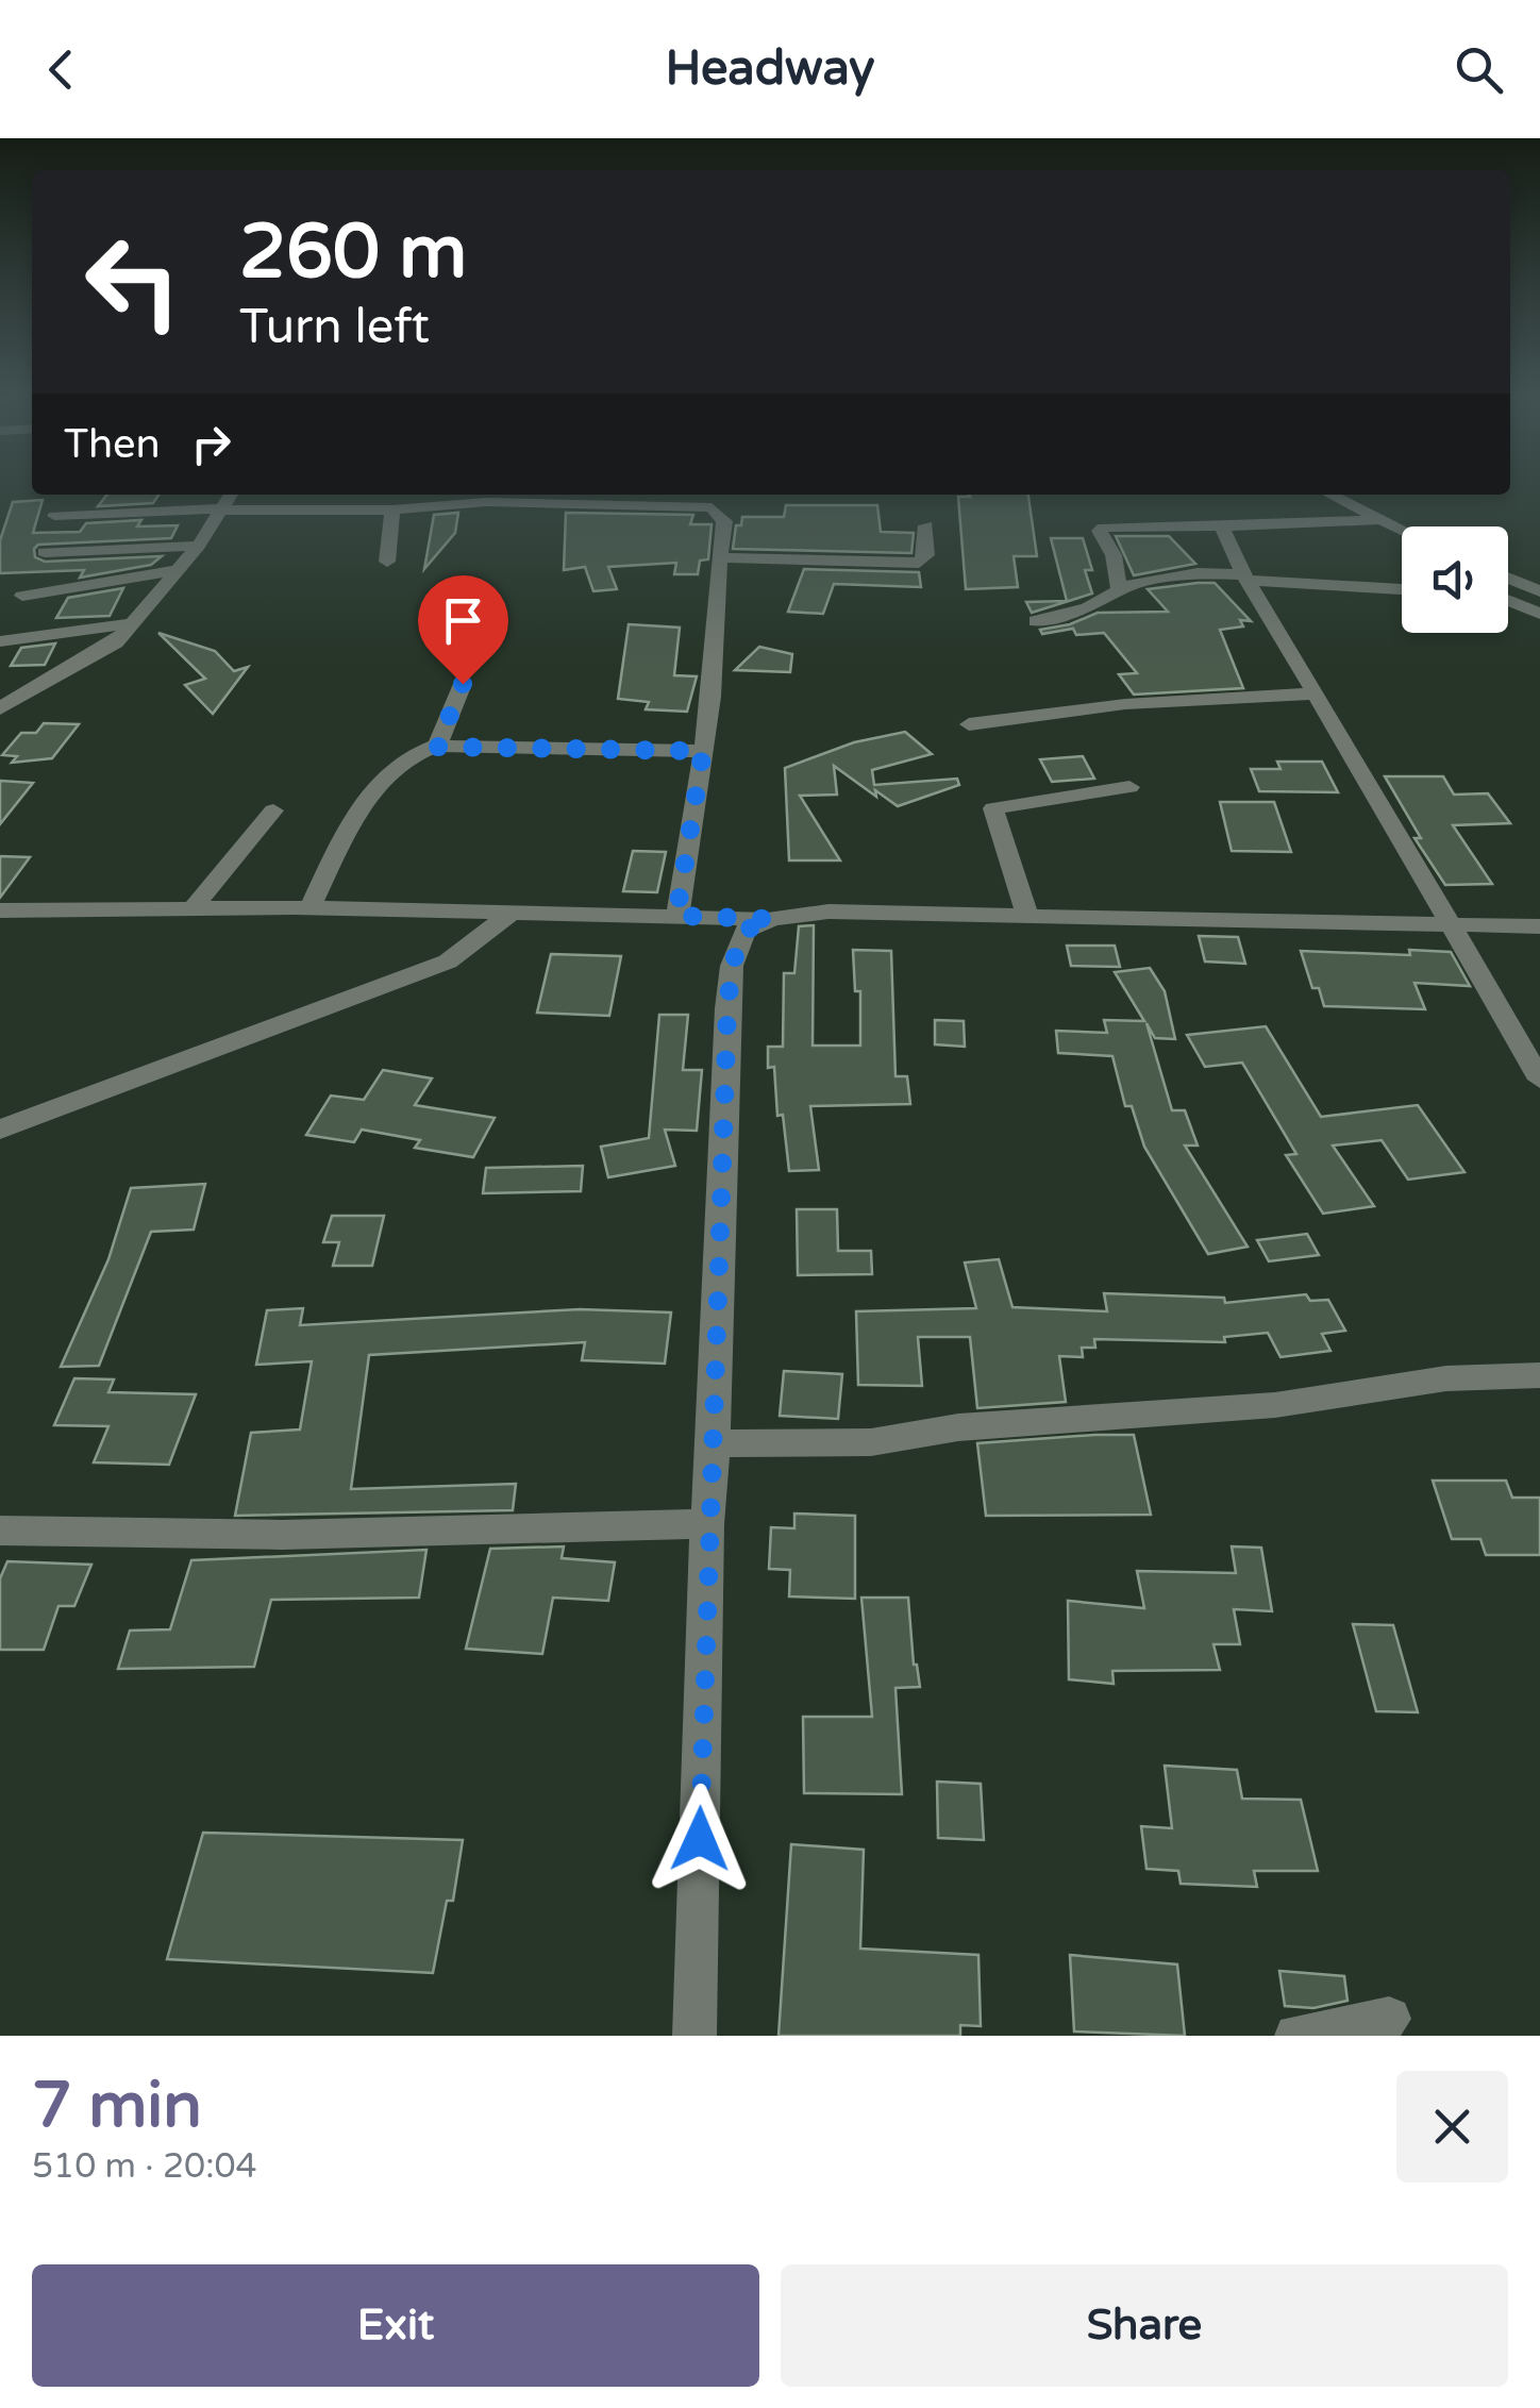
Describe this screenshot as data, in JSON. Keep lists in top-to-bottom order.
{
  "page": {
    "header": "Headway",
    "turn": ["260 m", "Turn left"],
    "then": "Then",
    "heading": ["7 min", "510 m · 20:04"],
    "buttons": ["Exit", "Share"]
  }
}
